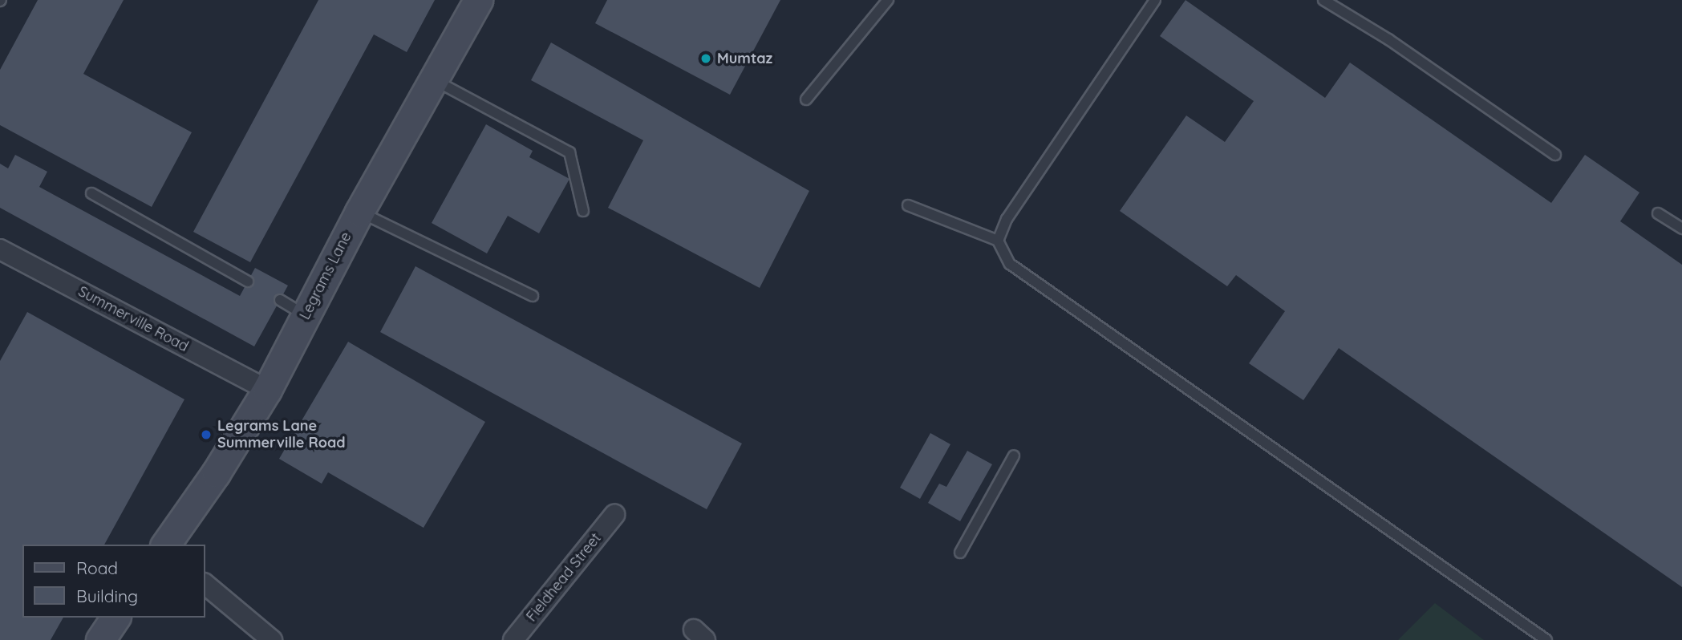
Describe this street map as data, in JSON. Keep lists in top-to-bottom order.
{
  "streets": {
    "street": ["Legrams Lane", "Summerville Road", "Fieldhead Street"]
  },
  "crossings": [
    ["Legrams Lane", "Summerville Road"]
  ],
  "places": ["Mumtaz", "Legrams Lane Summerville Road"],
  "legend": ["Road", "Building"]
}
